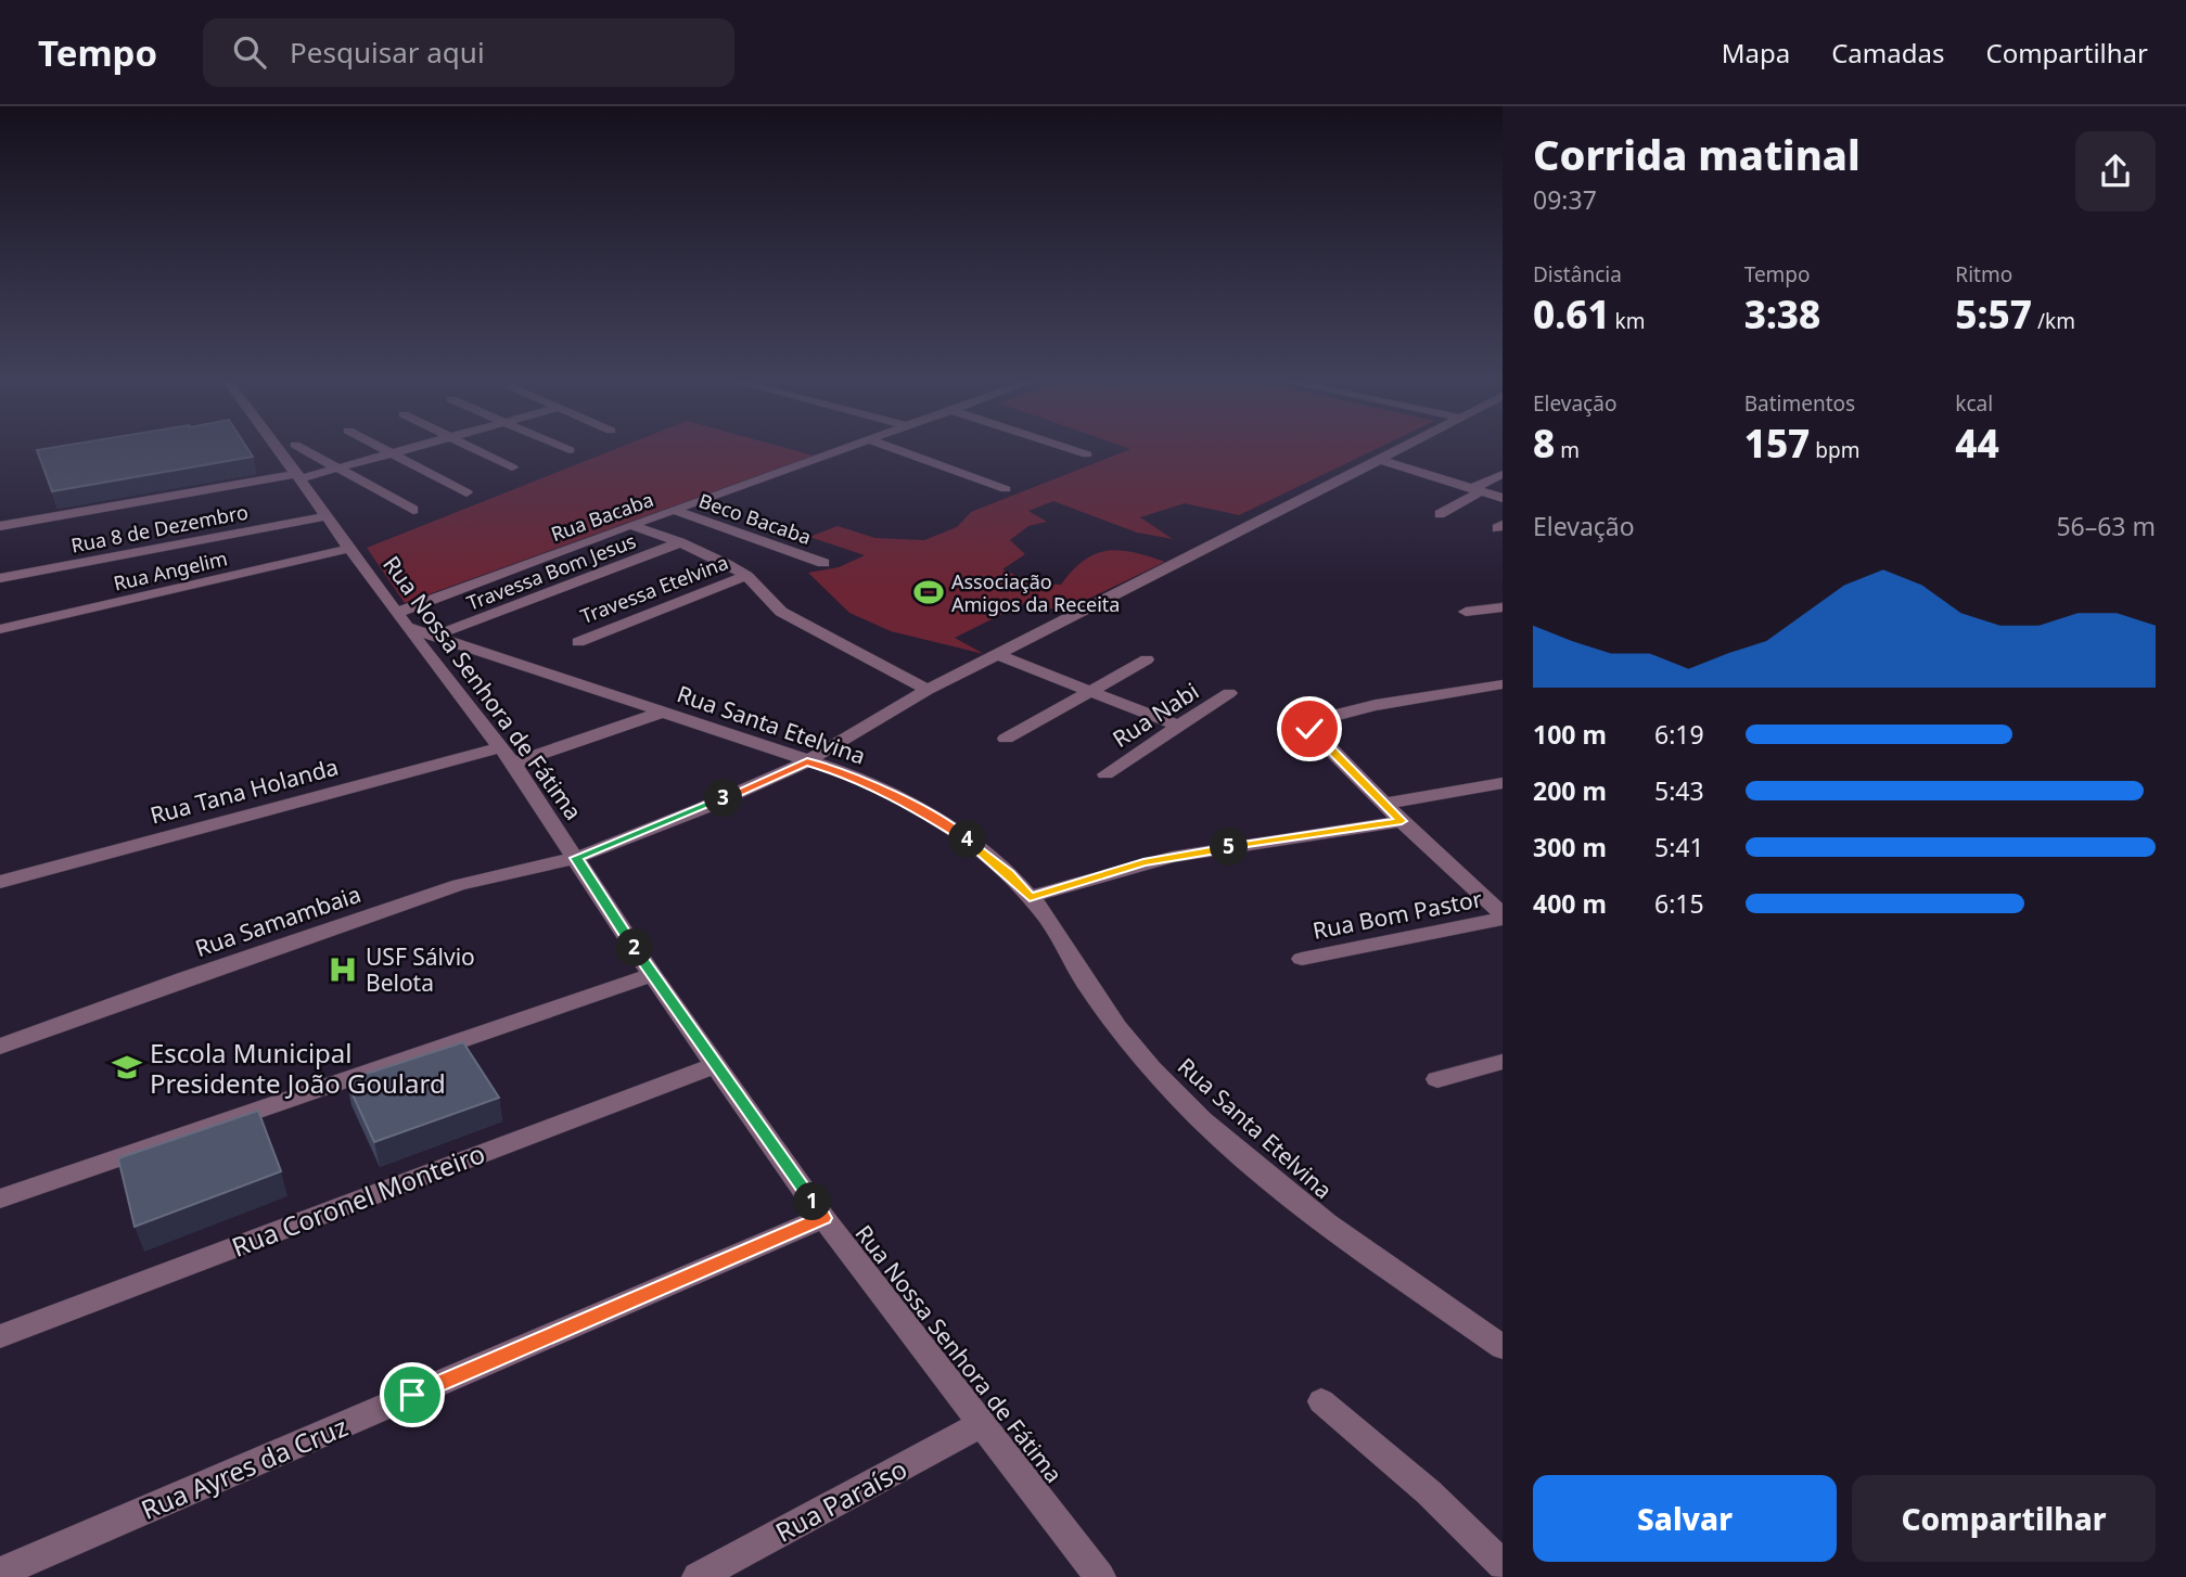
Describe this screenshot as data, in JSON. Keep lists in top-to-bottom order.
{
  "streets": {
    "street": [
      "Rua Bacaba",
      "Beco Bacaba",
      "Rua 8 de Dezembro",
      "Rua Angelim",
      "Travessa Bom Jesus",
      "Travessa Etelvina",
      "Rua Nossa Senhora de Fátima",
      "Rua Nabi",
      "Rua Santa Etelvina",
      "Rua Tana Holanda",
      "Rua Bom Pastor",
      "Rua Samambaia",
      "Rua Coronel Monteiro",
      "Rua Ayres da Cruz",
      "Rua Paraíso"
    ]
  },
  "crossings": [
    ["Rua Bacaba", "Beco Bacaba"],
    ["Rua Bacaba", "Rua Nossa Senhora de Fátima"],
    ["Rua Bacaba", "Rua Santa Etelvina"],
    ["Rua 8 de Dezembro", "Rua Nossa Senhora de Fátima"],
    ["Rua Angelim", "Rua Nossa Senhora de Fátima"],
    ["Travessa Bom Jesus", "Rua Santa Etelvina"],
    ["Rua Nossa Senhora de Fátima", "Rua Santa Etelvina"],
    ["Rua Nossa Senhora de Fátima", "Rua Tana Holanda"],
    ["Rua Nossa Senhora de Fátima", "Rua Samambaia"],
    ["Rua Nossa Senhora de Fátima", "Rua Coronel Monteiro"],
    ["Rua Nossa Senhora de Fátima", "Rua Ayres da Cruz"],
    ["Rua Nossa Senhora de Fátima", "Rua Paraíso"],
    ["Rua Santa Etelvina", "Rua Tana Holanda"],
    ["Rua Santa Etelvina", "Rua Samambaia"]
  ],
  "places": {
    "sports": ["Associação Amigos da Receita"],
    "hospital": ["USF Sálvio Belota"],
    "school or university": ["Escola Municipal Presidente João Goulard"]
  },
  "page": {
    "header": "Tempo",
    "search": "Pesquisar aqui",
    "nav": ["Mapa", "Camadas", "Compartilhar"],
    "heading": ["Corrida matinal", "09:37"],
    "stats": [
      ["Distância", "0.61 km"],
      ["Tempo", "3:38"],
      ["Ritmo", "5:57 /km"],
      ["Elevação", "8 m"],
      ["Batimentos", "157 bpm"],
      ["kcal", "44"]
    ],
    "chart": ["Elevação", "56–63 m"],
    "list": [
      {
        "name": "100 m",
        "note": "6:19"
      },
      {
        "name": "200 m",
        "note": "5:43"
      },
      {
        "name": "300 m",
        "note": "5:41"
      },
      {
        "name": "400 m",
        "note": "6:15"
      }
    ],
    "pins": [
      "3",
      "4",
      "5",
      "2",
      "1"
    ],
    "buttons": ["Salvar", "Compartilhar"]
  }
}
